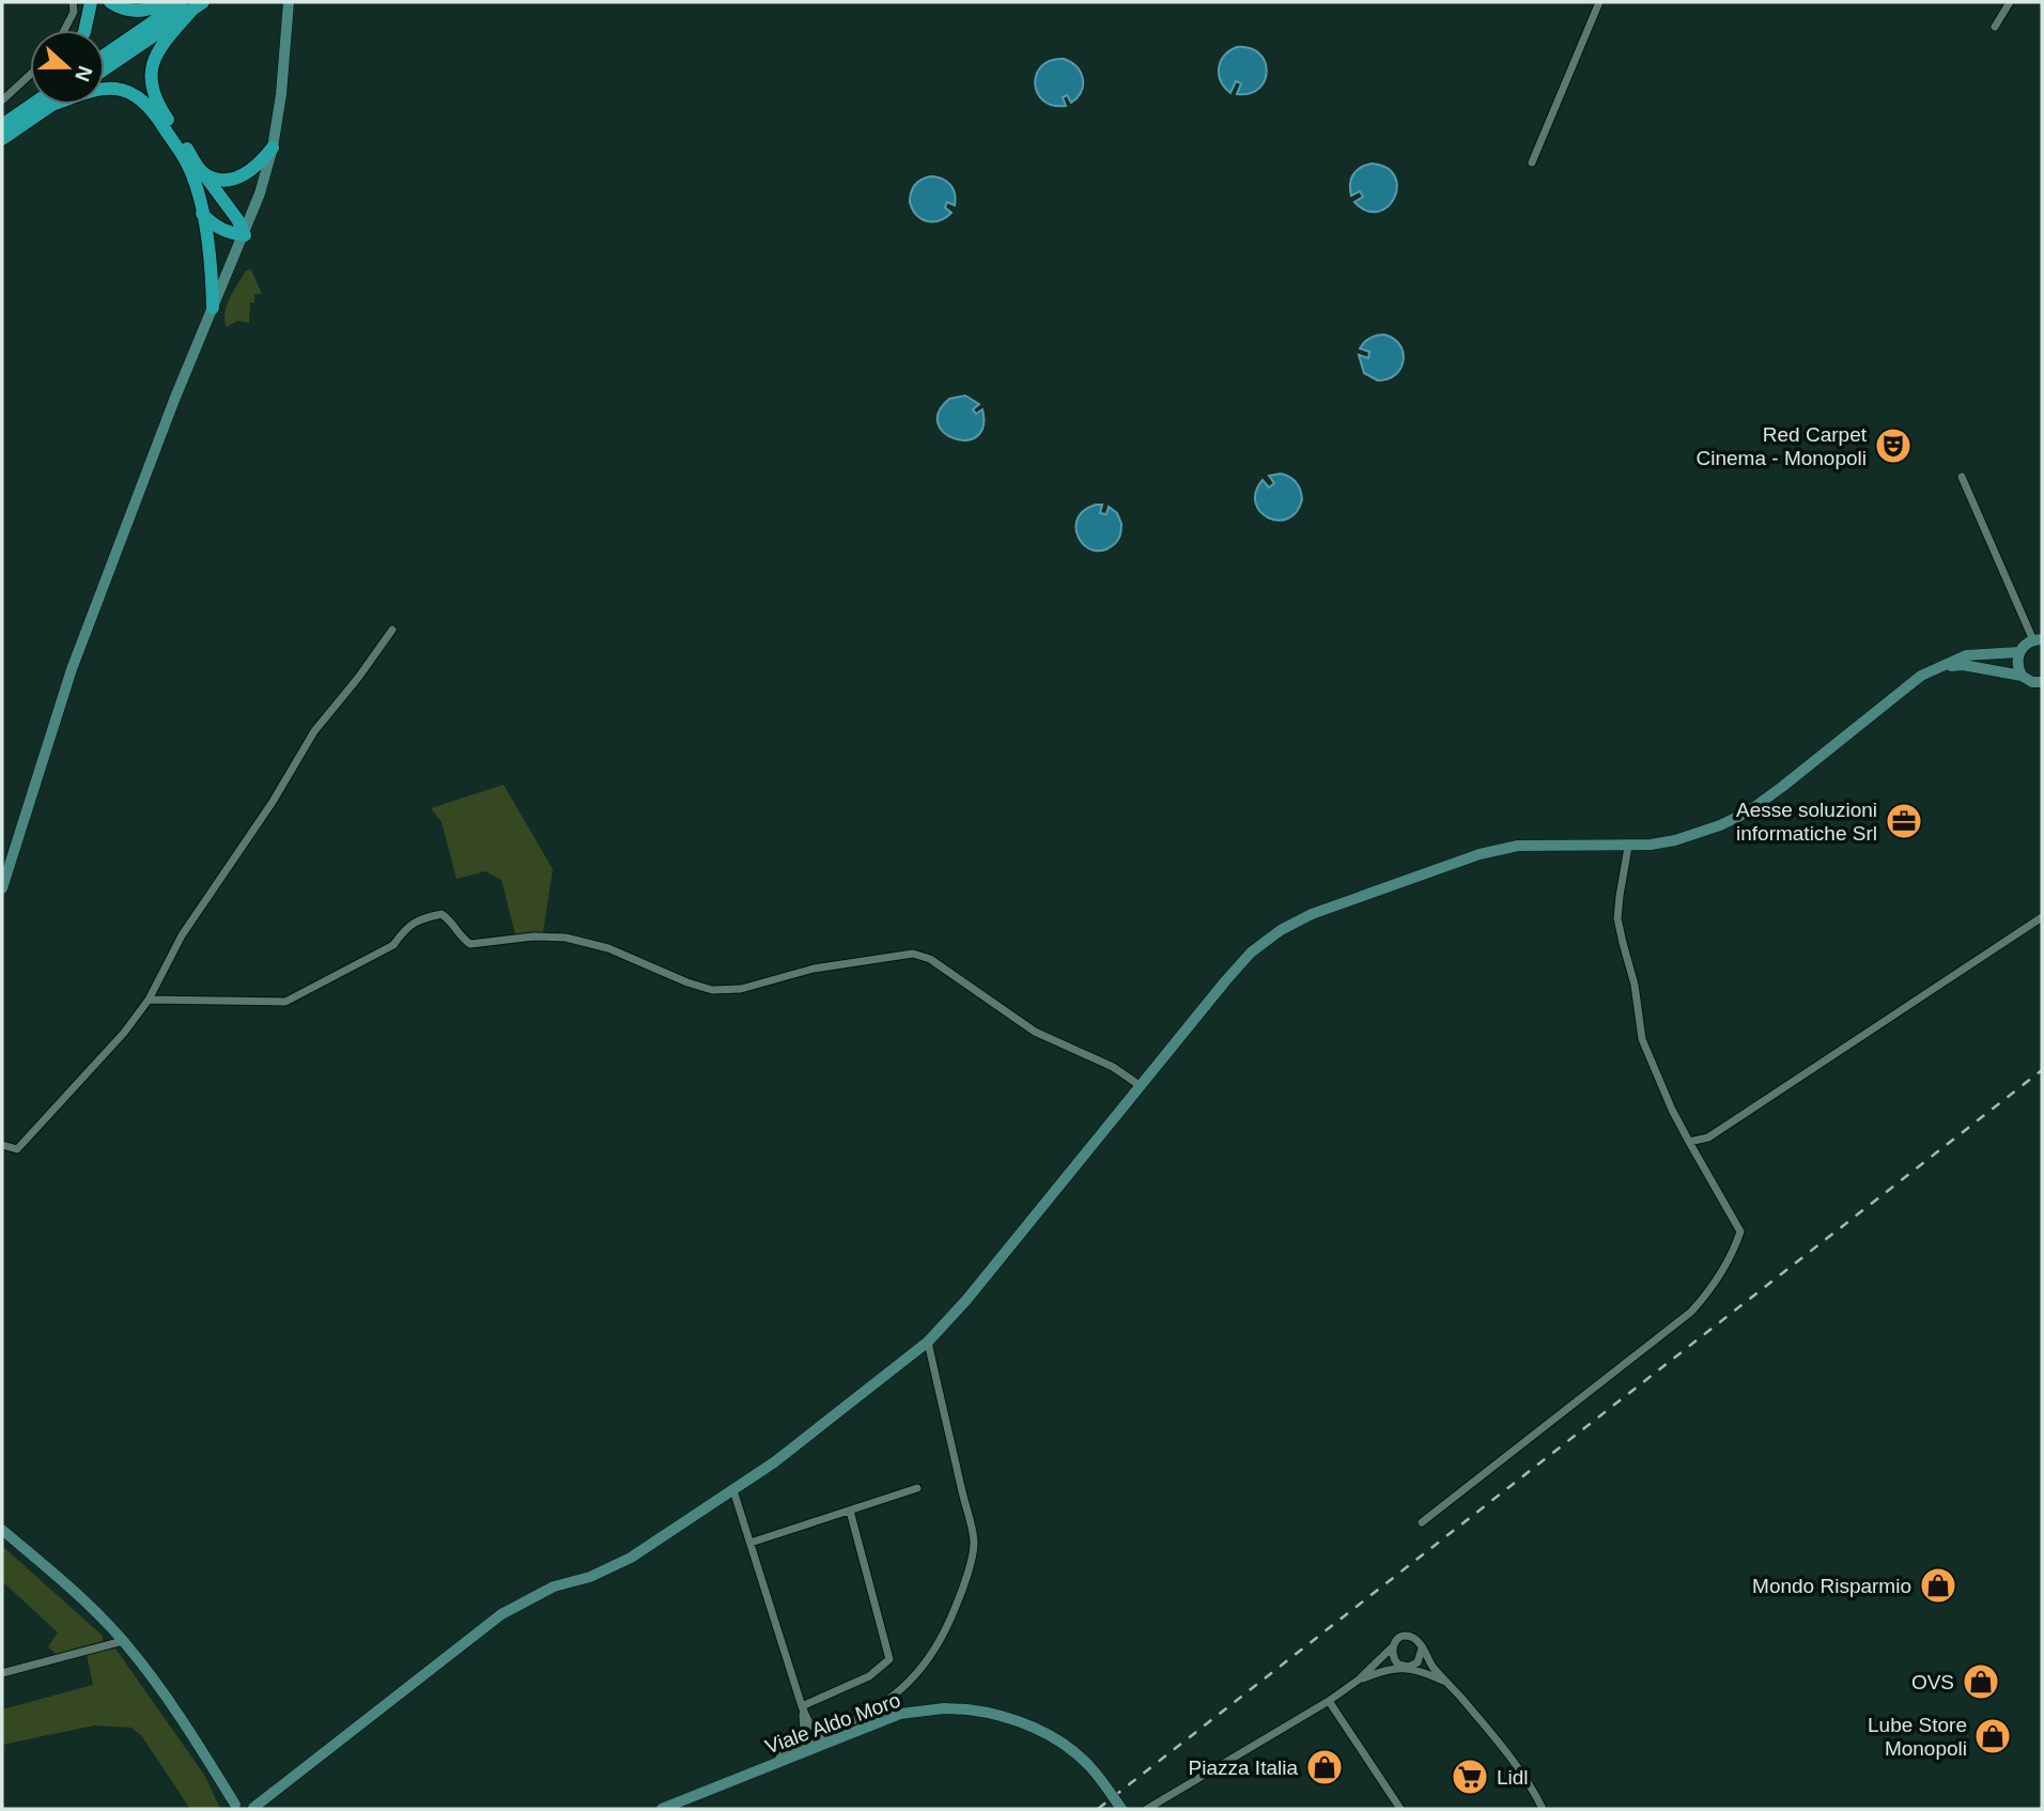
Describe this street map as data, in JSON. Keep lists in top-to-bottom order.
{
  "streets": {
    "street": ["Viale Aldo Moro"]
  },
  "places": {
    "theatre": ["Red Carpet Cinema - Monopoli"],
    "office": ["Aesse soluzioni informatiche Srl"],
    "shop": [
      "Mondo Risparmio",
      "OVS",
      "Lube Store Monopoli",
      "Piazza Italia"
    ],
    "supermarket": ["Lidl"]
  },
  "north": "right"
}
